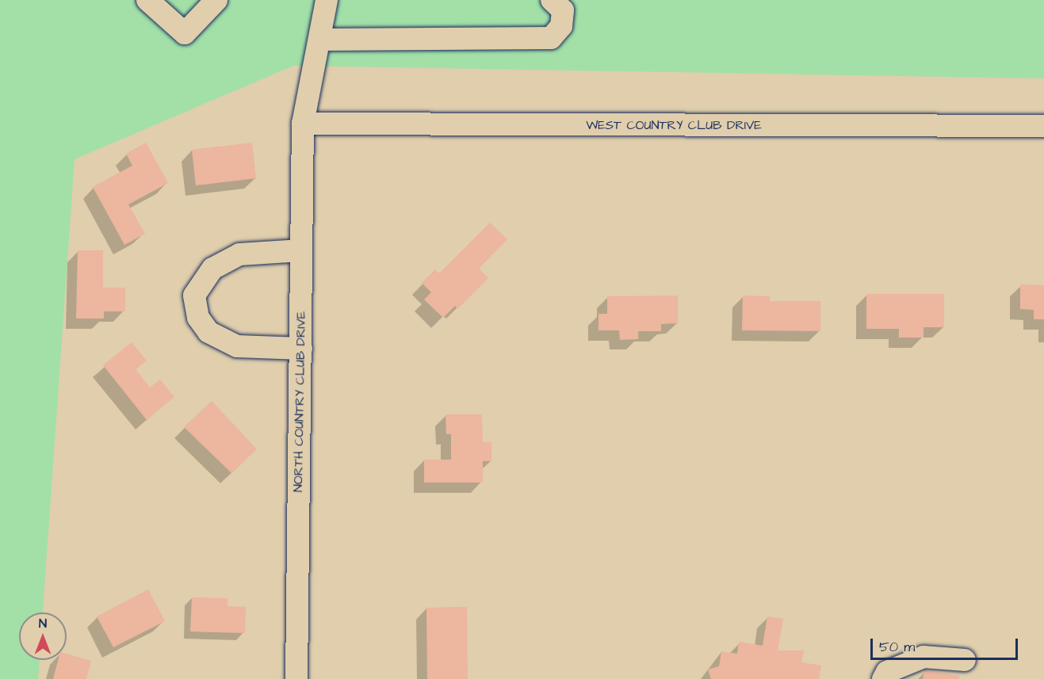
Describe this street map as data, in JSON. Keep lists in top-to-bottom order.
{
  "streets": {
    "street": ["WEST COUNTRY CLUB DRIVE", "NORTH COUNTRY CLUB DRIVE"]
  },
  "crossings": [
    ["WEST COUNTRY CLUB DRIVE", "NORTH COUNTRY CLUB DRIVE"]
  ],
  "scale_bar": "50 m",
  "north": "top"
}
